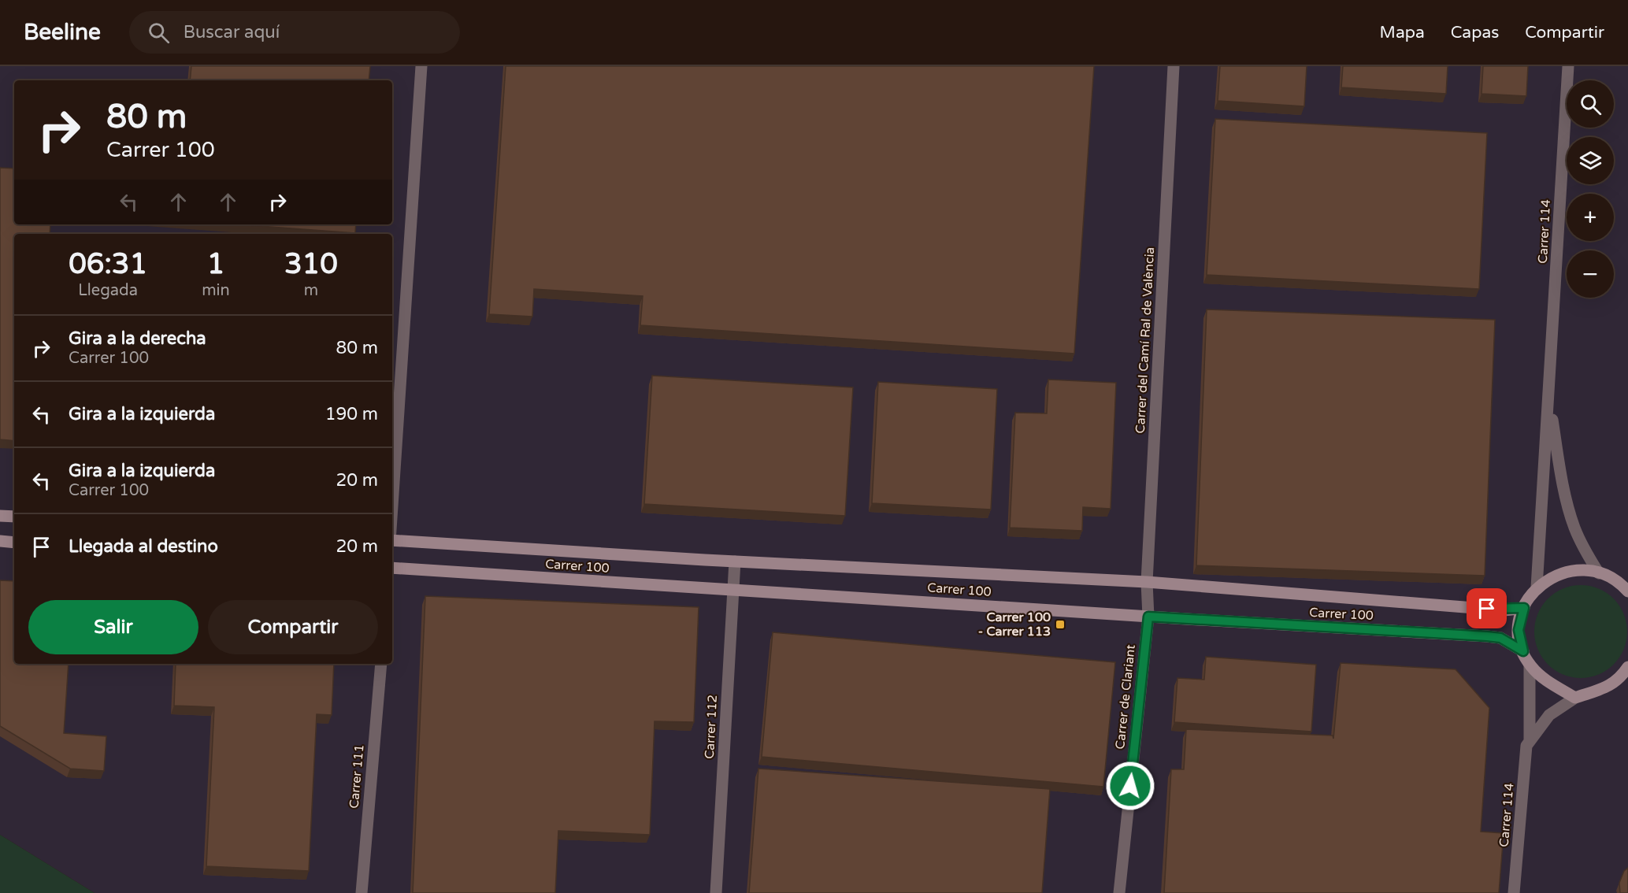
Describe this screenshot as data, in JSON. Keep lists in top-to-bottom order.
{
  "streets": {
    "street": [
      "Carrer 114",
      "Carrer del Camí Ral de València",
      "Carrer 100",
      "Carrer de Clariant",
      "Carrer 112",
      "Carrer 111"
    ]
  },
  "crossings": [
    ["Carrer del Camí Ral de València", "Carrer 100"],
    ["Carrer del Camí Ral de València", "Carrer de Clariant"],
    ["Carrer 100", "Carrer de Clariant"],
    ["Carrer 100", "Carrer 112"]
  ],
  "places": {
    "transit": ["Carrer 100 - Carrer 113"]
  },
  "page": {
    "header": "Beeline",
    "search": "Buscar aquí",
    "nav": ["Mapa", "Capas", "Compartir"],
    "map_buttons": ["+", "−"],
    "turn": ["80 m", "Carrer 100"],
    "eta": [
      "06:31",
      "Llegada",
      "1",
      "min",
      "310",
      "m"
    ],
    "list": [
      {
        "name": "Gira a la derecha",
        "note": "Carrer 100",
        "value": "80 m"
      },
      {
        "name": "Gira a la izquierda",
        "value": "190 m"
      },
      {
        "name": "Gira a la izquierda",
        "note": "Carrer 100",
        "value": "20 m"
      },
      {
        "name": "Llegada al destino",
        "value": "20 m"
      }
    ],
    "buttons": ["Salir", "Compartir"]
  }
}
